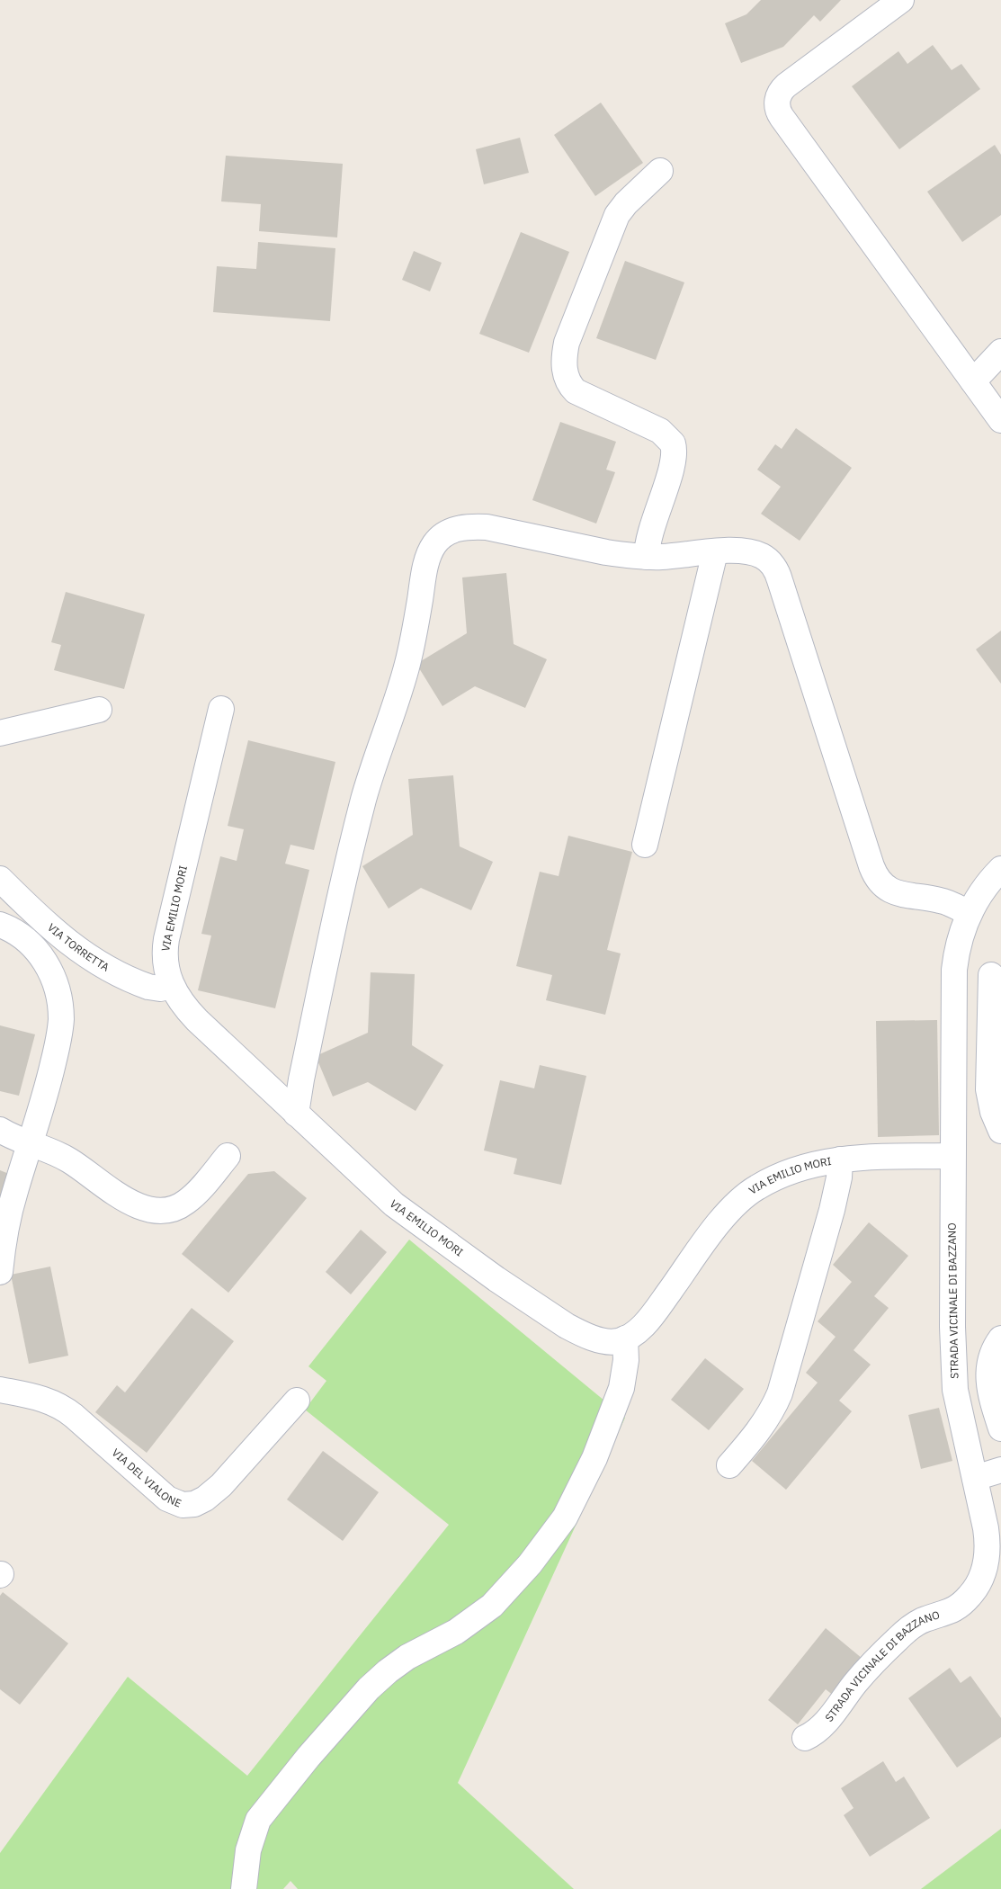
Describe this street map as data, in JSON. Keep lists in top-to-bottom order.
{
  "streets": {
    "street": [
      "VIA EMILIO MORI",
      "VIA TORRETTA",
      "STRADA VICINALE DI BAZZANO",
      "VIA DEL VIALONE"
    ]
  },
  "crossings": [
    ["VIA EMILIO MORI", "VIA TORRETTA"],
    ["VIA EMILIO MORI", "STRADA VICINALE DI BAZZANO"]
  ]
}
